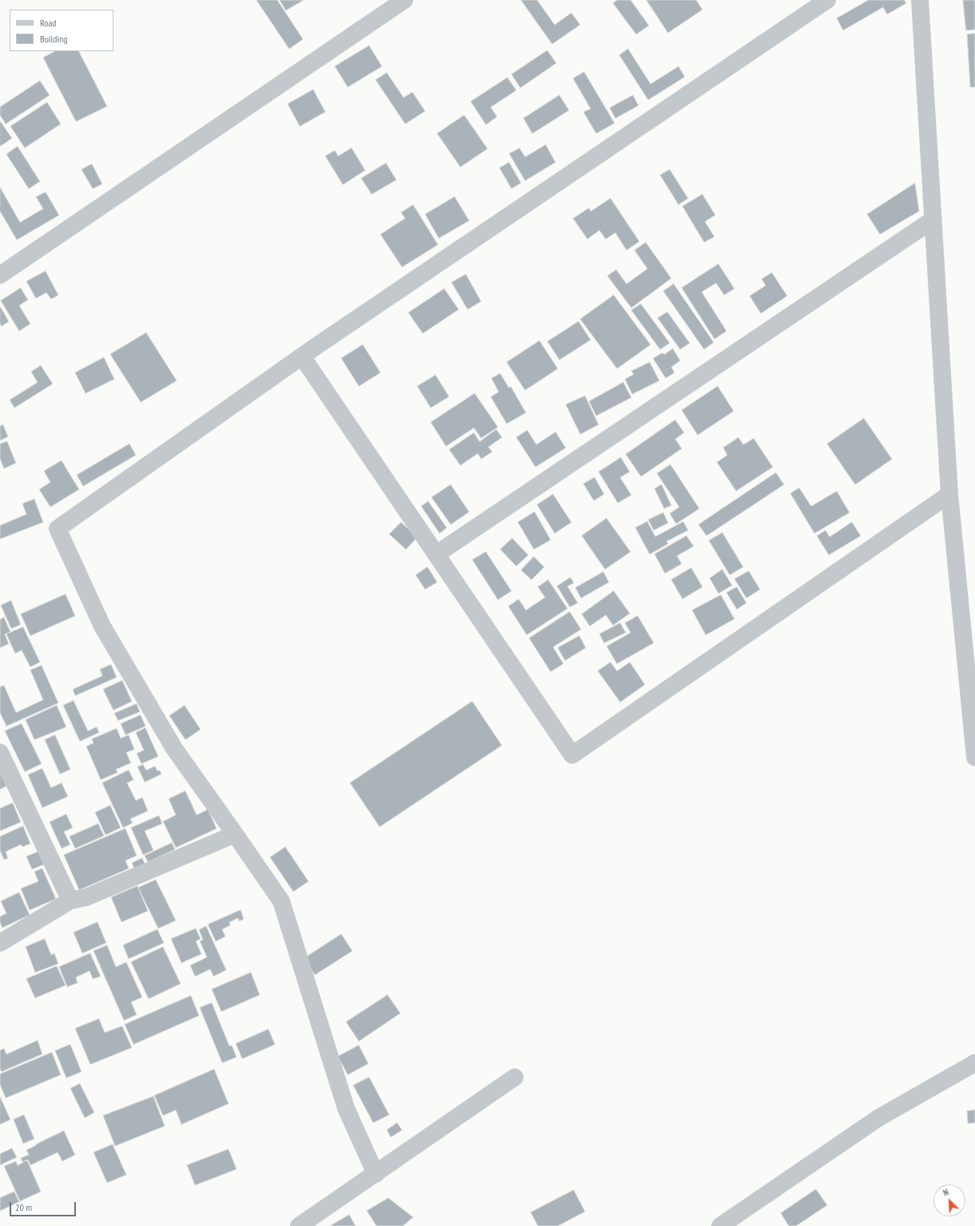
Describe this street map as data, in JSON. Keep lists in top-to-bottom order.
{
  "legend": ["Road", "Building"],
  "scale_bar": "20 m",
  "north": "top left"
}
